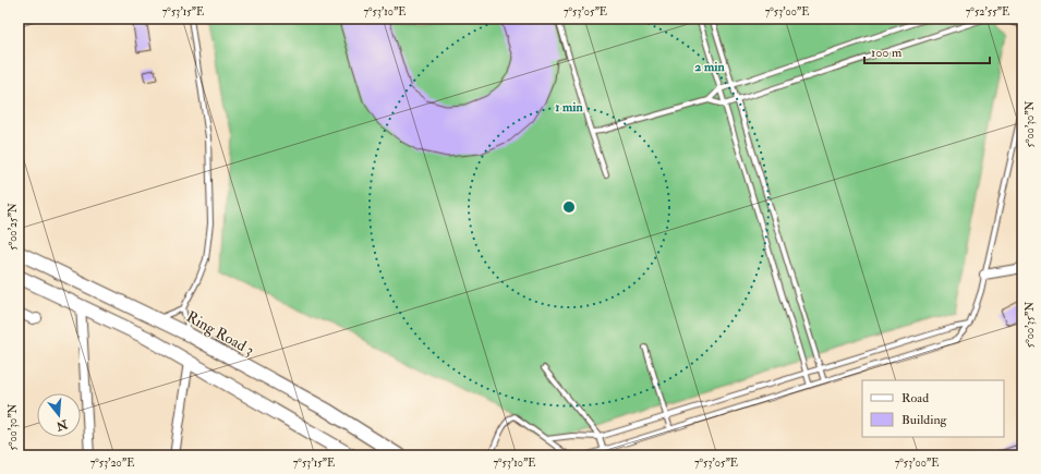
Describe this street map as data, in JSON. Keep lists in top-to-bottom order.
{
  "streets": {
    "main road": ["Ring Road 3"]
  },
  "legend": ["Road", "Building"],
  "scale_bar": "100 m",
  "north": "bottom",
  "coordinates": [
    "7°53'15\"E",
    "7°53'10\"E",
    "7°53'05\"E",
    "7°53'00\"E",
    "7°52'55\"E",
    "5°00'30\"N",
    "5°00'25\"N",
    "5°00'35\"N",
    "7°53'20\"E"
  ],
  "rings": ["2 min", "1 min"]
}
